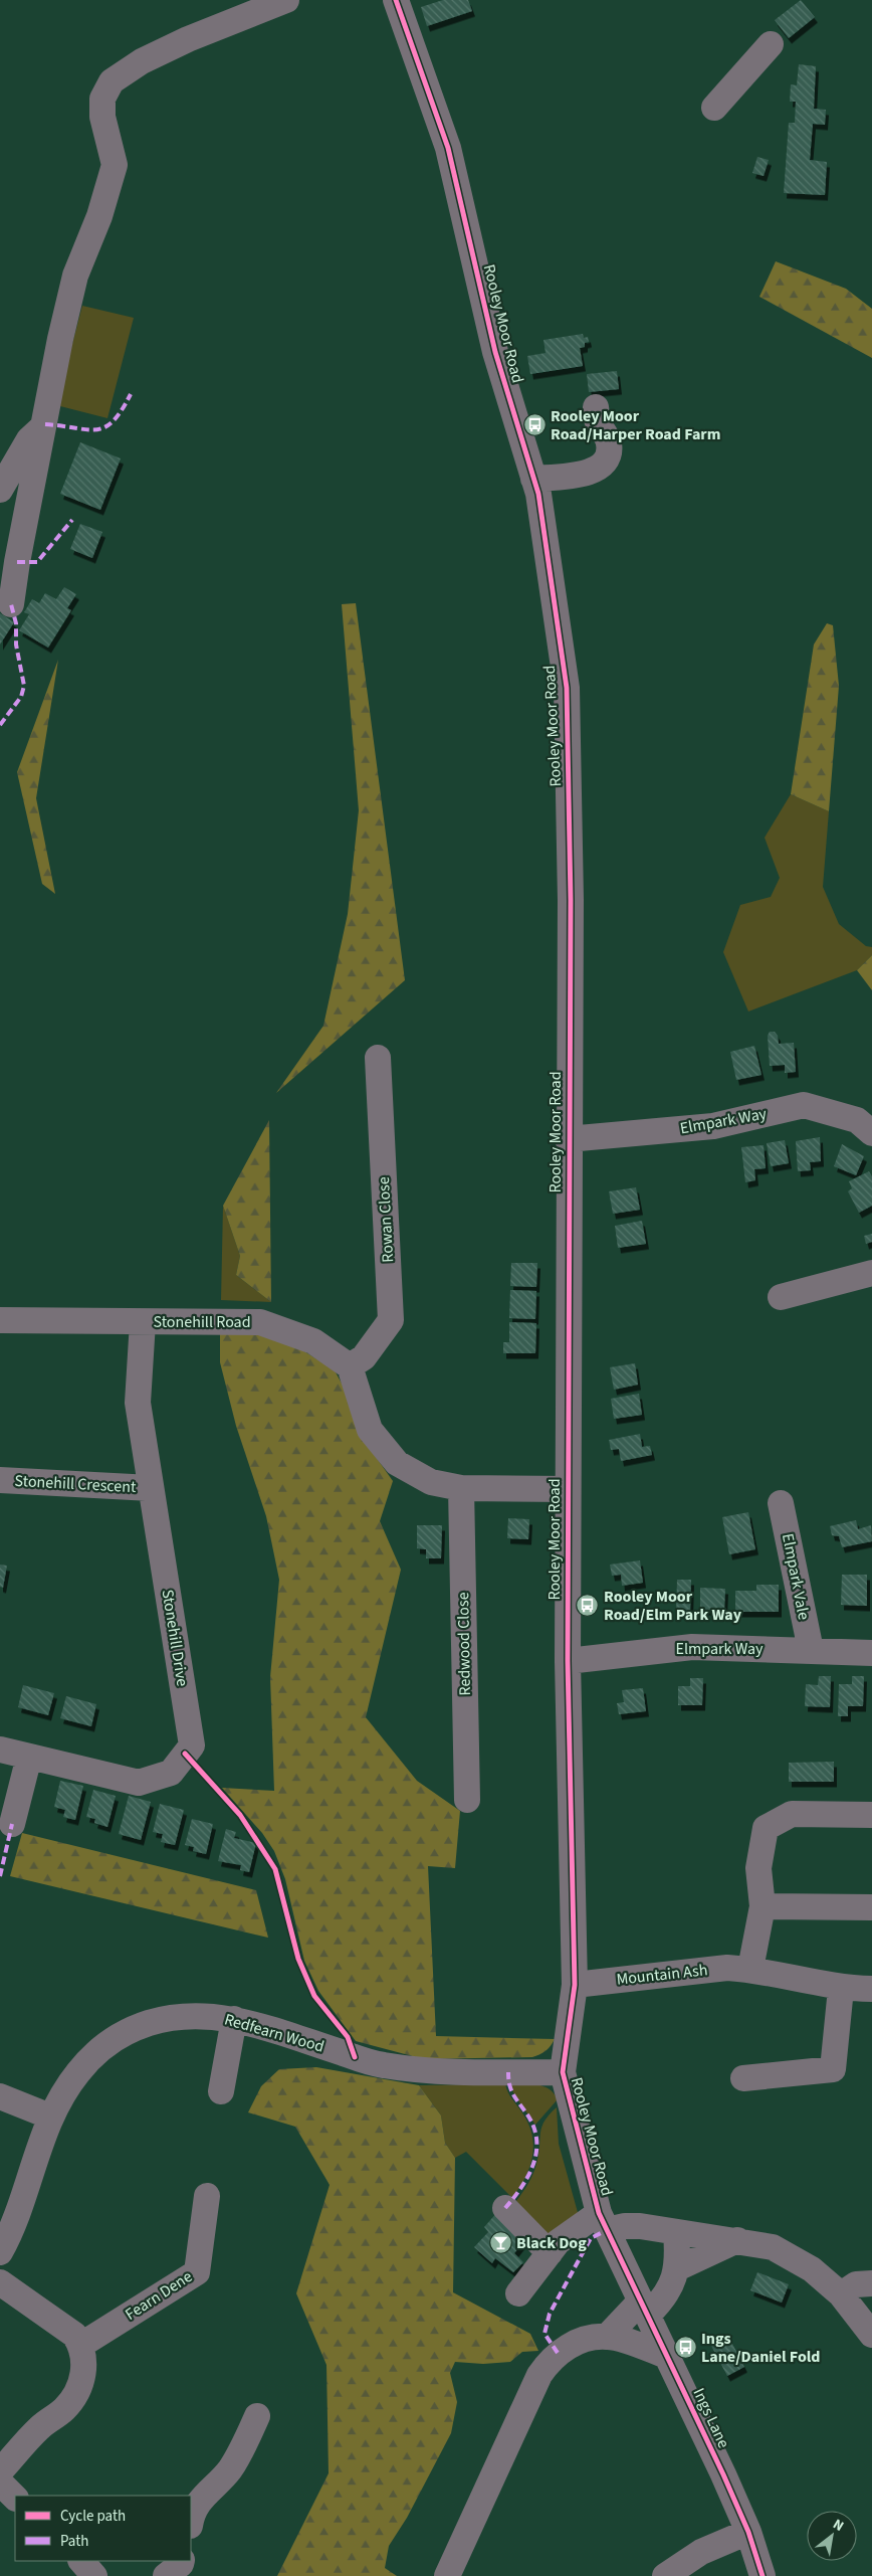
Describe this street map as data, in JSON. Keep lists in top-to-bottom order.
{
  "streets": {
    "street": [
      "Rooley Moor Road",
      "Elmpark Way",
      "Rowan Close",
      "Stonehill Road",
      "Stonehill Crescent",
      "Elmpark Vale",
      "Stonehill Drive",
      "Redwood Close",
      "Mountain Ash",
      "Redfearn Wood",
      "Fearn Dene",
      "Ings Lane"
    ]
  },
  "crossings": [
    ["Rooley Moor Road", "Elmpark Way"],
    ["Rooley Moor Road", "Mountain Ash"],
    ["Rooley Moor Road", "Redfearn Wood"],
    ["Rooley Moor Road", "Ings Lane"],
    ["Elmpark Way", "Elmpark Vale"],
    ["Rowan Close", "Stonehill Road"],
    ["Stonehill Road", "Stonehill Drive"],
    ["Stonehill Crescent", "Stonehill Drive"]
  ],
  "places": {
    "bus stop": ["Rooley Moor Road/Harper Road Farm", "Rooley Moor Road/Elm Park Way", "Ings Lane/Daniel Fold"],
    "bar": ["Black Dog"]
  },
  "legend": ["Cycle path", "Path"],
  "north": "top right"
}
